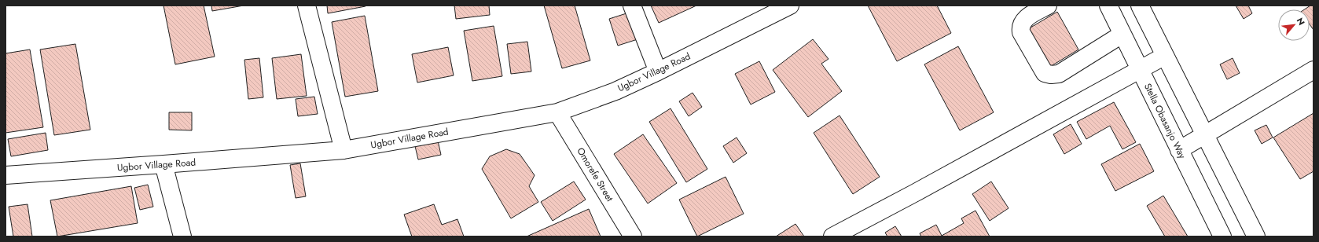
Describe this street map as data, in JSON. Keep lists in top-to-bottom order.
{
  "streets": {
    "street": ["Ugbor Village Road", "Stella Obasanjo Way", "Omorefe Street"]
  },
  "crossings": [
    ["Ugbor Village Road", "Omorefe Street"]
  ],
  "north": "top right"
}
